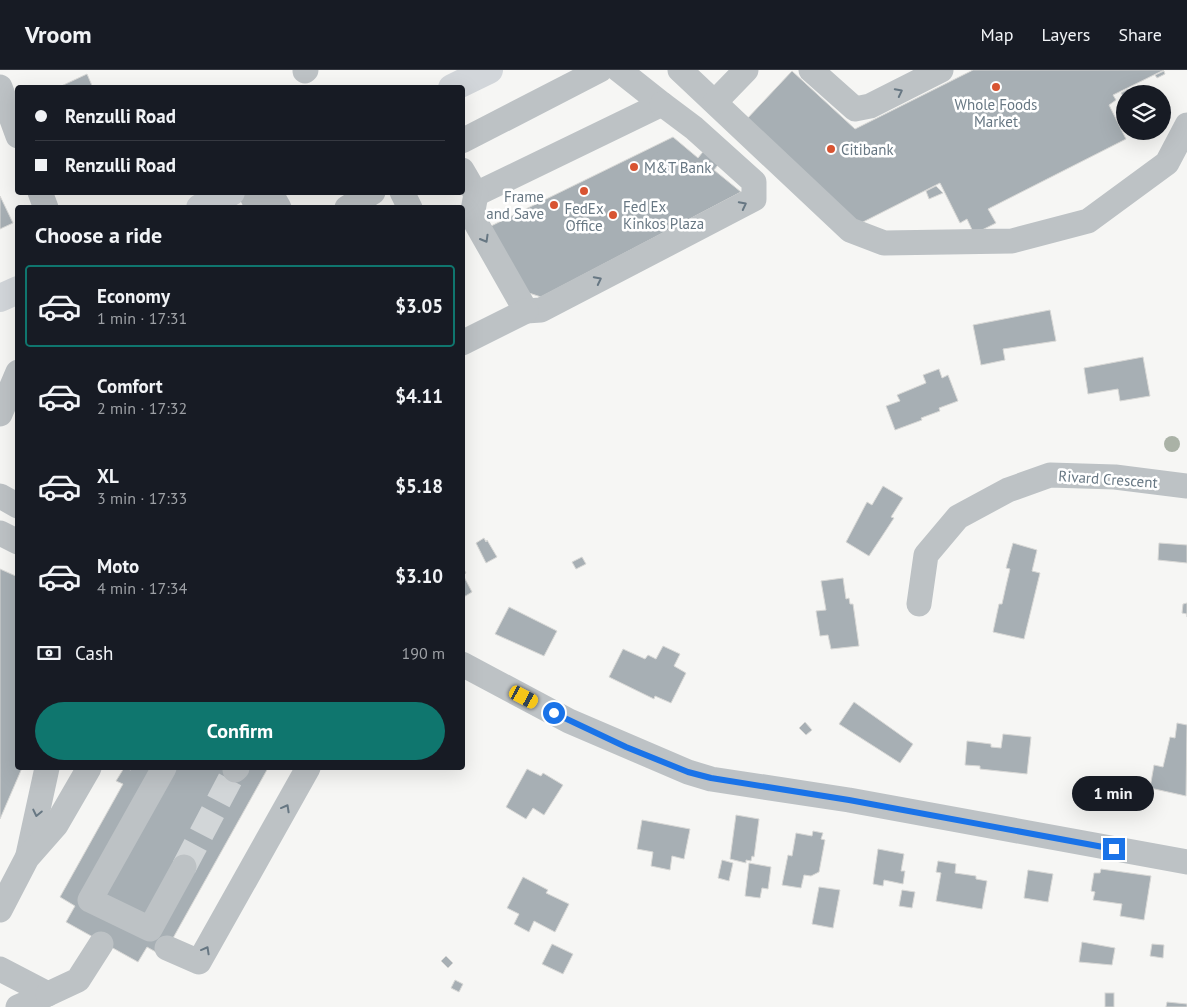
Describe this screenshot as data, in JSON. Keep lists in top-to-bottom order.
{
  "streets": {
    "street": ["Rivard Crescent"]
  },
  "places": [
    "Whole Foods Market",
    "Citibank",
    "M&T Bank",
    "FedEx Office",
    "Frame and Save",
    "Fed Ex Kinkos Plaza"
  ],
  "page": {
    "header": "Vroom",
    "nav": ["Map", "Layers", "Share"],
    "banner": ["Renzulli Road", "Renzulli Road"],
    "heading": "Choose a ride",
    "list": [
      {
        "name": "Economy",
        "note": "1 min · 17:31",
        "value": "$3.05"
      },
      {
        "name": "Comfort",
        "note": "2 min · 17:32",
        "value": "$4.11"
      },
      {
        "name": "XL",
        "note": "3 min · 17:33",
        "value": "$5.18"
      },
      {
        "name": "Moto",
        "note": "4 min · 17:34",
        "value": "$3.10"
      }
    ],
    "pay": ["Cash", "190 m"],
    "buttons": "Confirm",
    "bubble": "1 min"
  }
}
